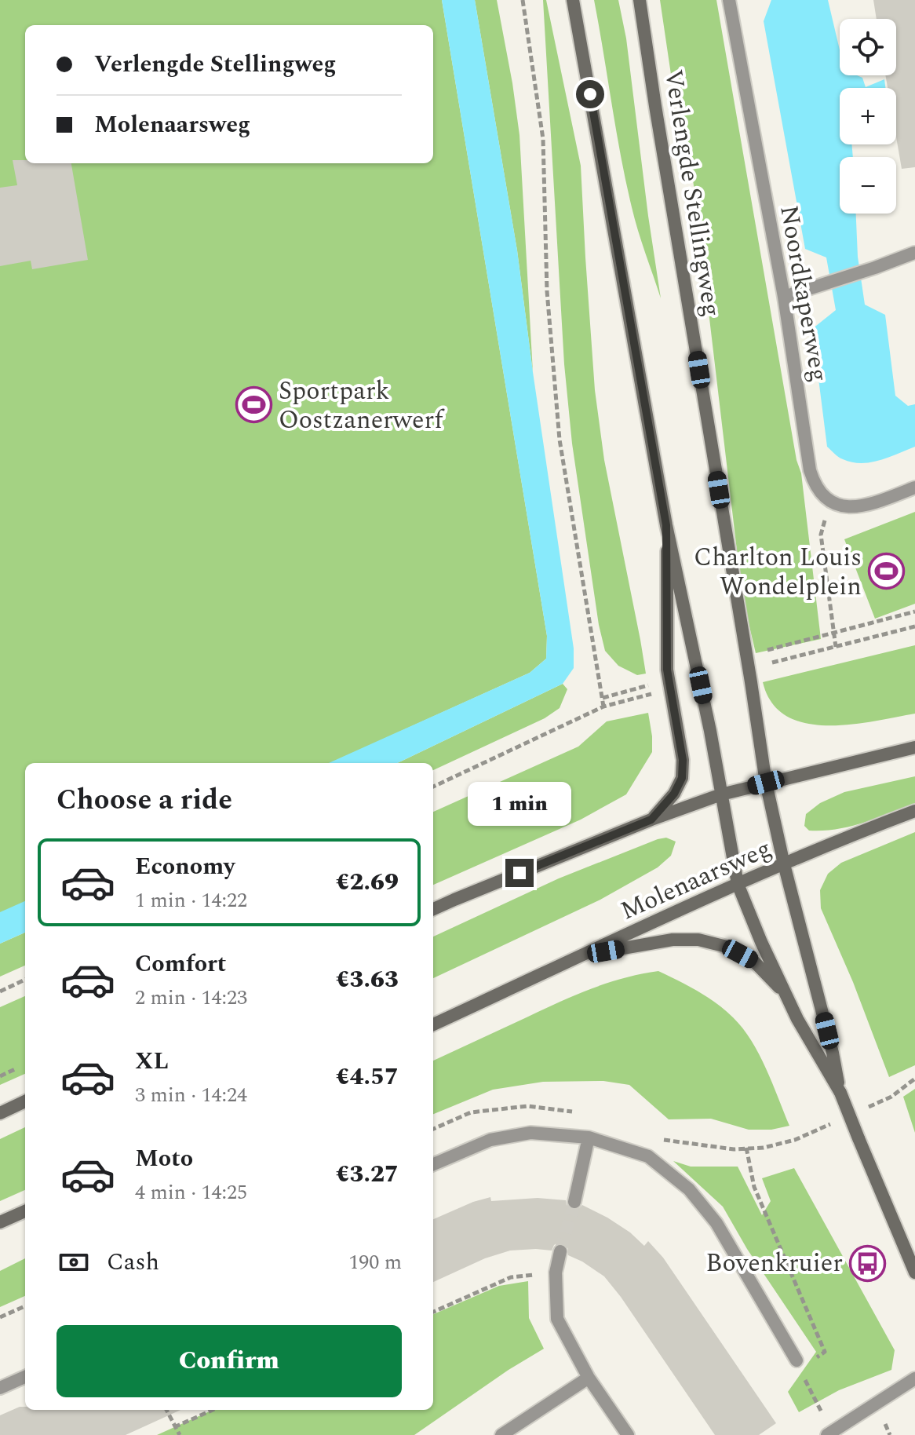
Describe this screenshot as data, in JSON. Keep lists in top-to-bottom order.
{
  "streets": {
    "main road": ["Verlengde Stellingweg", "Molenaarsweg"],
    "street": ["Noordkaperweg"]
  },
  "crossings": [
    ["Verlengde Stellingweg", "Molenaarsweg"]
  ],
  "places": {
    "sports": ["Sportpark Oostzanerwerf", "Charlton Louis Wondelplein"],
    "bus stop": ["Bovenkruier"]
  },
  "page": {
    "map_buttons": ["+", "−"],
    "banner": ["Verlengde Stellingweg", "Molenaarsweg"],
    "heading": "Choose a ride",
    "bubble": "1 min",
    "list": [
      {
        "name": "Economy",
        "note": "1 min · 14:22",
        "value": "€2.69"
      },
      {
        "name": "Comfort",
        "note": "2 min · 14:23",
        "value": "€3.63"
      },
      {
        "name": "XL",
        "note": "3 min · 14:24",
        "value": "€4.57"
      },
      {
        "name": "Moto",
        "note": "4 min · 14:25",
        "value": "€3.27"
      }
    ],
    "pay": ["Cash", "190 m"],
    "buttons": "Confirm"
  }
}
